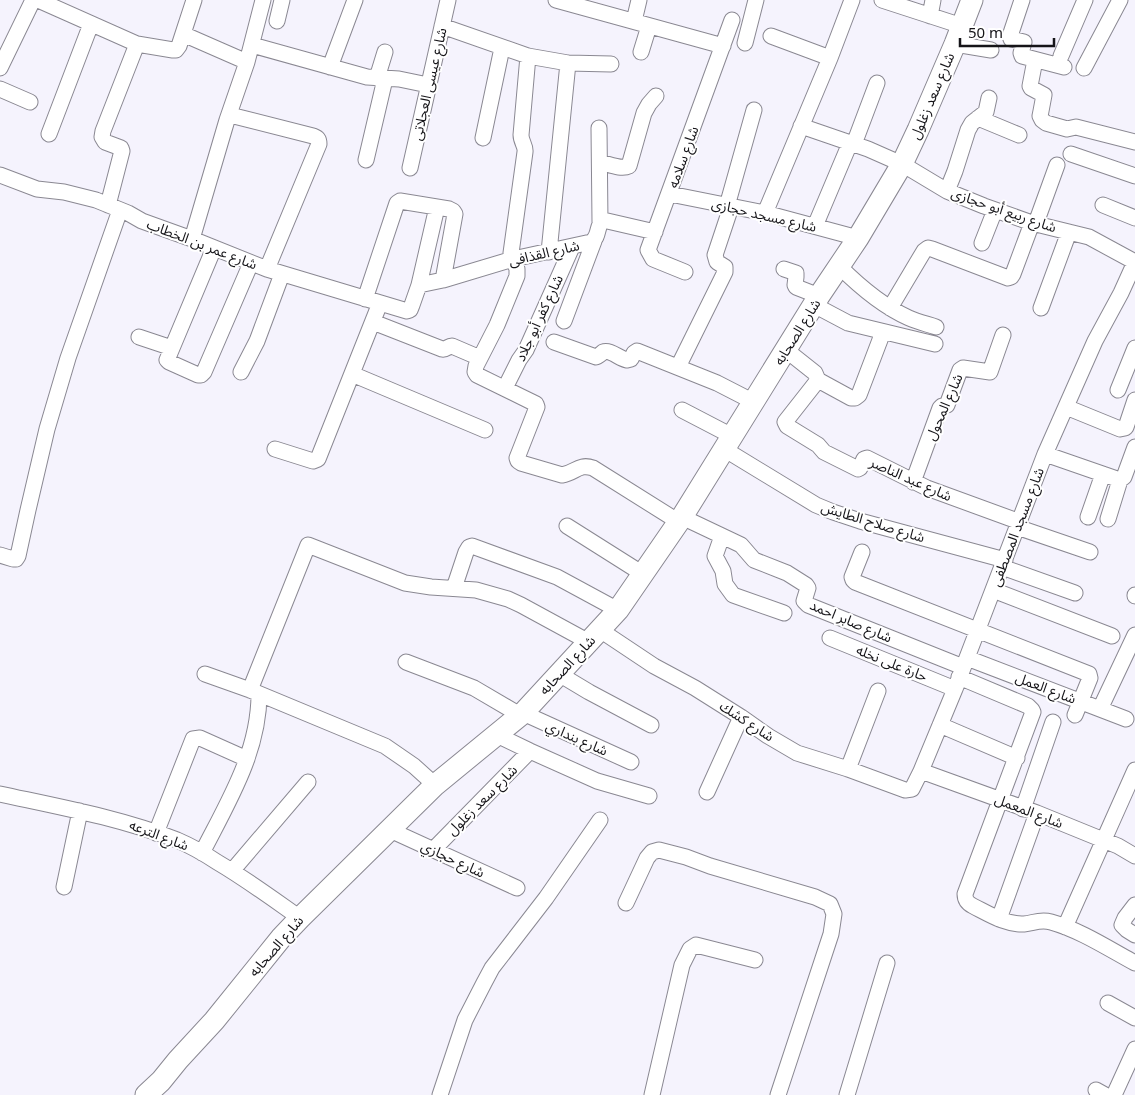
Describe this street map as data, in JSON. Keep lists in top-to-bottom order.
{
  "streets": {
    "street": [
      "شارع عيسى العجلاتى",
      "شارع سعد زغلول",
      "شارع سلامه",
      "شارع ربيع أبو حجازى",
      "شارع مسجد حجازى",
      "شارع عمر بن الخطاب",
      "شارع القذافى",
      "شارع كفر أبو جلاد",
      "شارع الصحابه",
      "شارع المحول",
      "شارع عبد الناصر",
      "شارع صلاح الطايش",
      "شارع مسجد المصطفى",
      "شارع صابر احمد",
      "حارة على نخله",
      "شارع العمل",
      "شارع كشك",
      "شارع بنداري",
      "شارع المعمل",
      "شارع الترعه",
      "شارع حجازي"
    ]
  },
  "crossings": [
    ["شارع سعد زغلول", "شارع ربيع أبو حجازى"],
    ["شارع سعد زغلول", "شارع الصحابه"],
    ["شارع سعد زغلول", "شارع حجازي"],
    ["شارع سلامه", "شارع مسجد حجازى"],
    ["شارع ربيع أبو حجازى", "شارع الصحابه"],
    ["شارع ربيع أبو حجازى", "شارع مسجد المصطفى"],
    ["شارع مسجد حجازى", "شارع الصحابه"],
    ["شارع عمر بن الخطاب", "شارع القذافى"],
    ["شارع القذافى", "شارع كفر أبو جلاد"],
    ["شارع كفر أبو جلاد", "شارع صابر احمد"],
    ["شارع الصحابه", "شارع صلاح الطايش"],
    ["شارع الصحابه", "شارع صابر احمد"],
    ["شارع الصحابه", "شارع كشك"],
    ["شارع الصحابه", "شارع بنداري"],
    ["شارع الصحابه", "شارع الترعه"],
    ["شارع الصحابه", "شارع حجازي"],
    ["شارع المحول", "شارع عبد الناصر"],
    ["شارع عبد الناصر", "شارع مسجد المصطفى"],
    ["شارع صلاح الطايش", "شارع مسجد المصطفى"],
    ["شارع مسجد المصطفى", "شارع صابر احمد"],
    ["شارع مسجد المصطفى", "حارة على نخله"],
    ["شارع مسجد المصطفى", "شارع العمل"],
    ["شارع مسجد المصطفى", "شارع كشك"],
    ["شارع مسجد المصطفى", "شارع المعمل"],
    ["شارع صابر احمد", "حارة على نخله"],
    ["شارع صابر احمد", "شارع العمل"],
    ["حارة على نخله", "شارع العمل"]
  ],
  "scale_bar": "50 m"
}
